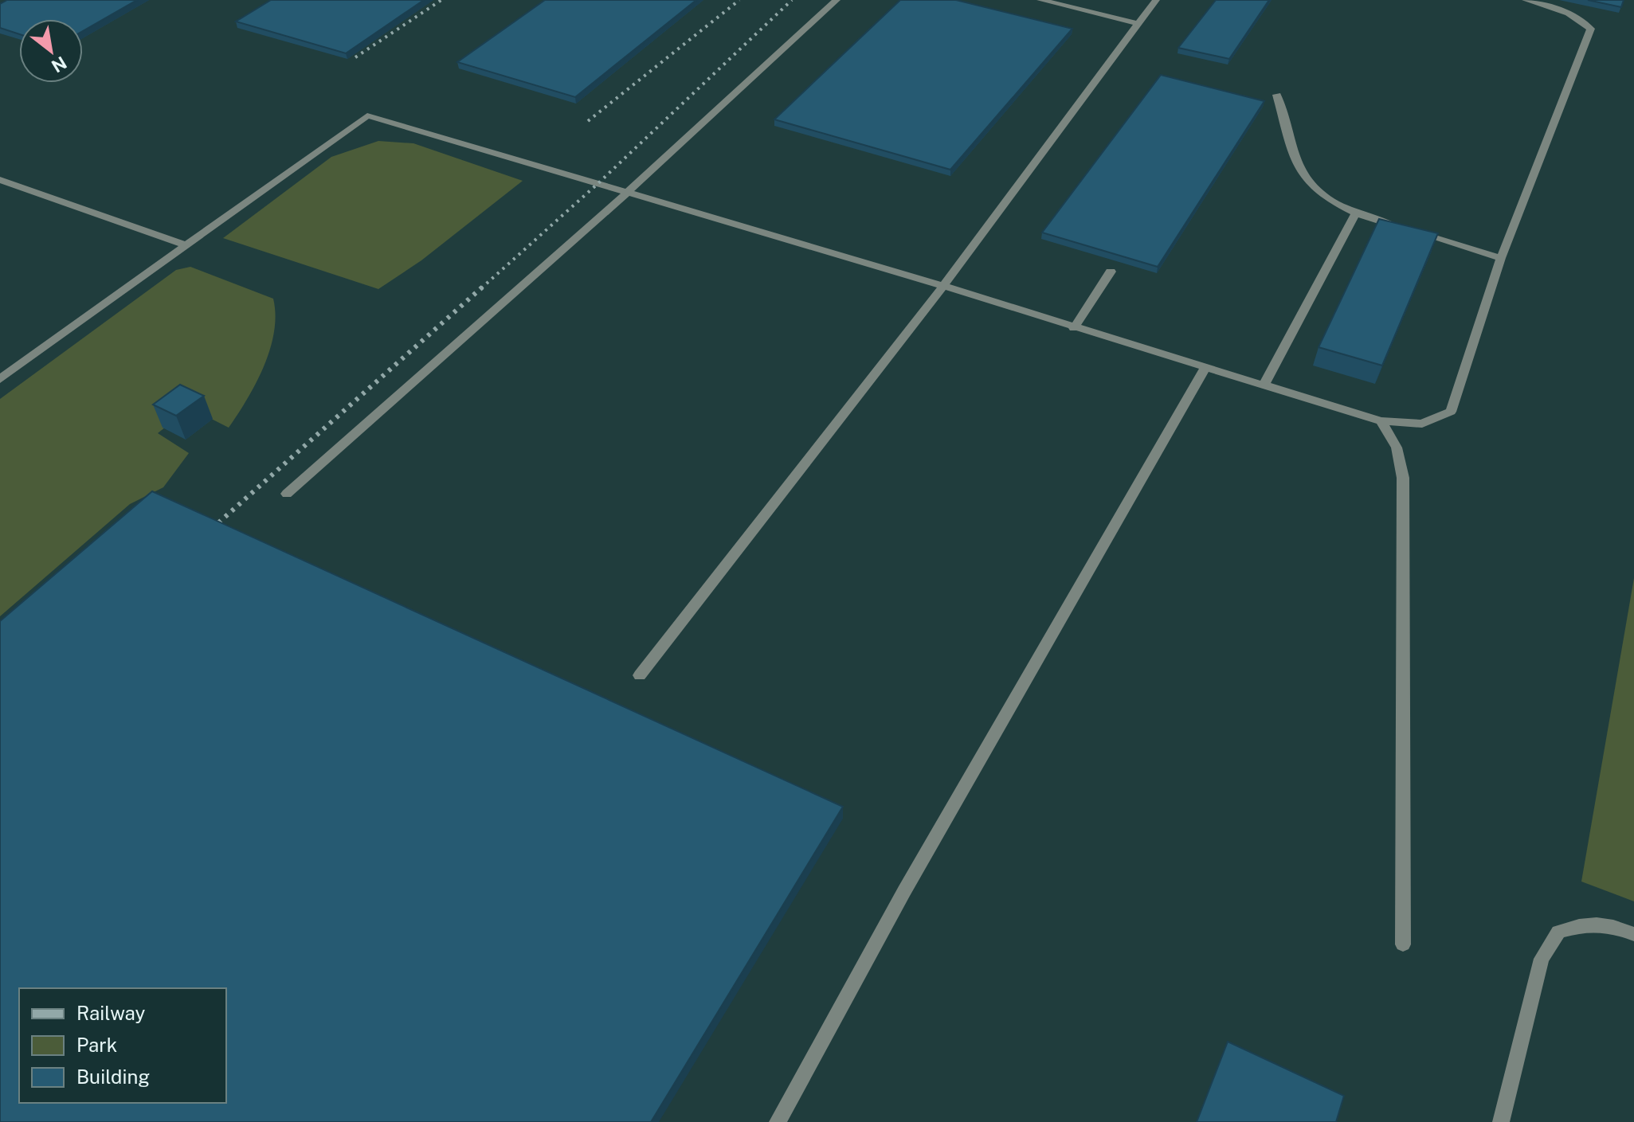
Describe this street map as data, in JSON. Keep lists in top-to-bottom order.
{
  "legend": ["Railway", "Park", "Building"],
  "north": "bottom right"
}
